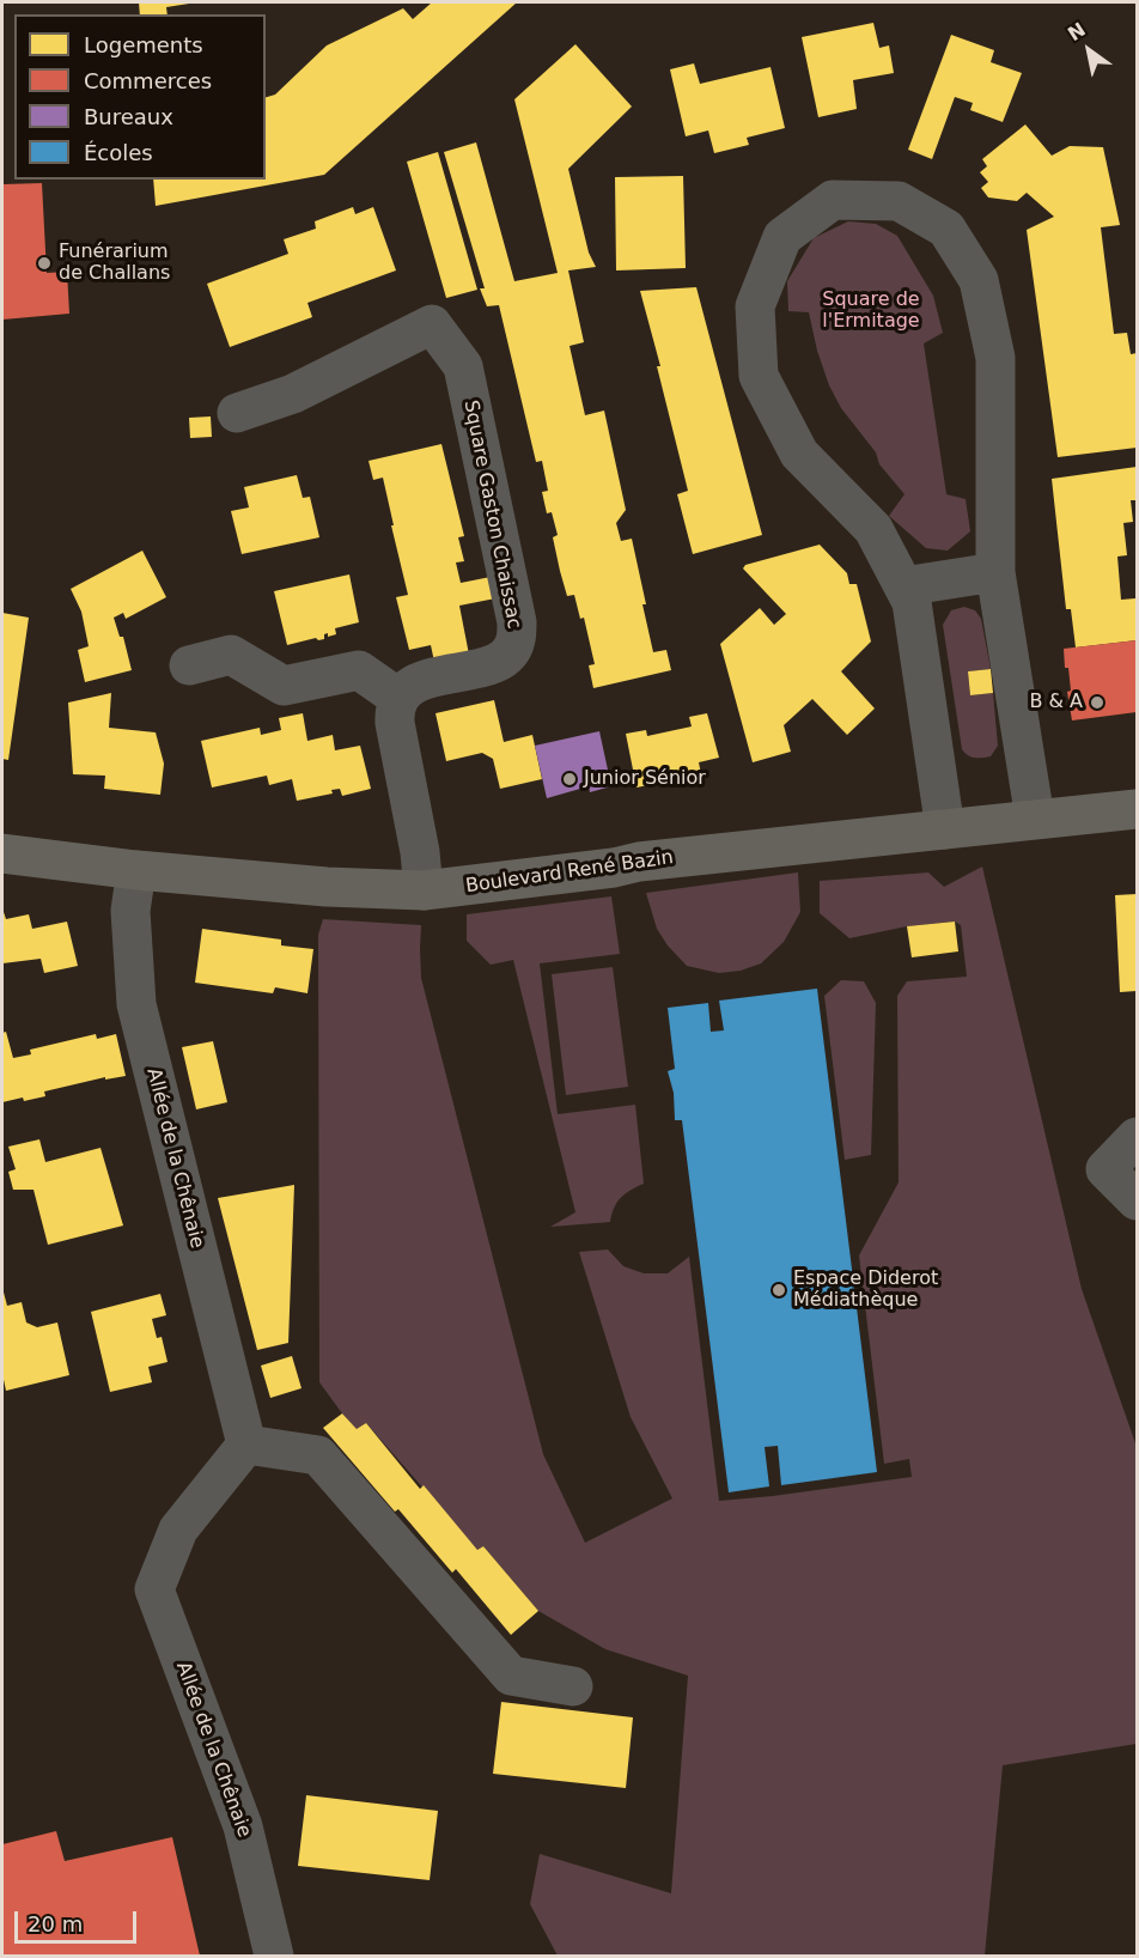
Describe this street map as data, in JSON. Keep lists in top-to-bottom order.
{
  "streets": {
    "main road": ["Boulevard René Bazin"],
    "street": ["Square Gaston Chaissac", "Allée de la Chênaie"]
  },
  "crossings": [
    ["Boulevard René Bazin", "Allée de la Chênaie"]
  ],
  "parks": ["Square de l'Ermitage"],
  "places": [
    "Funérarium de Challans",
    "B & A",
    "Junior Sénior",
    "Espace Diderot Médiathèque"
  ],
  "legend": [
    "Logements",
    "Commerces",
    "Bureaux",
    "Écoles"
  ],
  "scale_bar": "20 m",
  "north": "top left"
}
